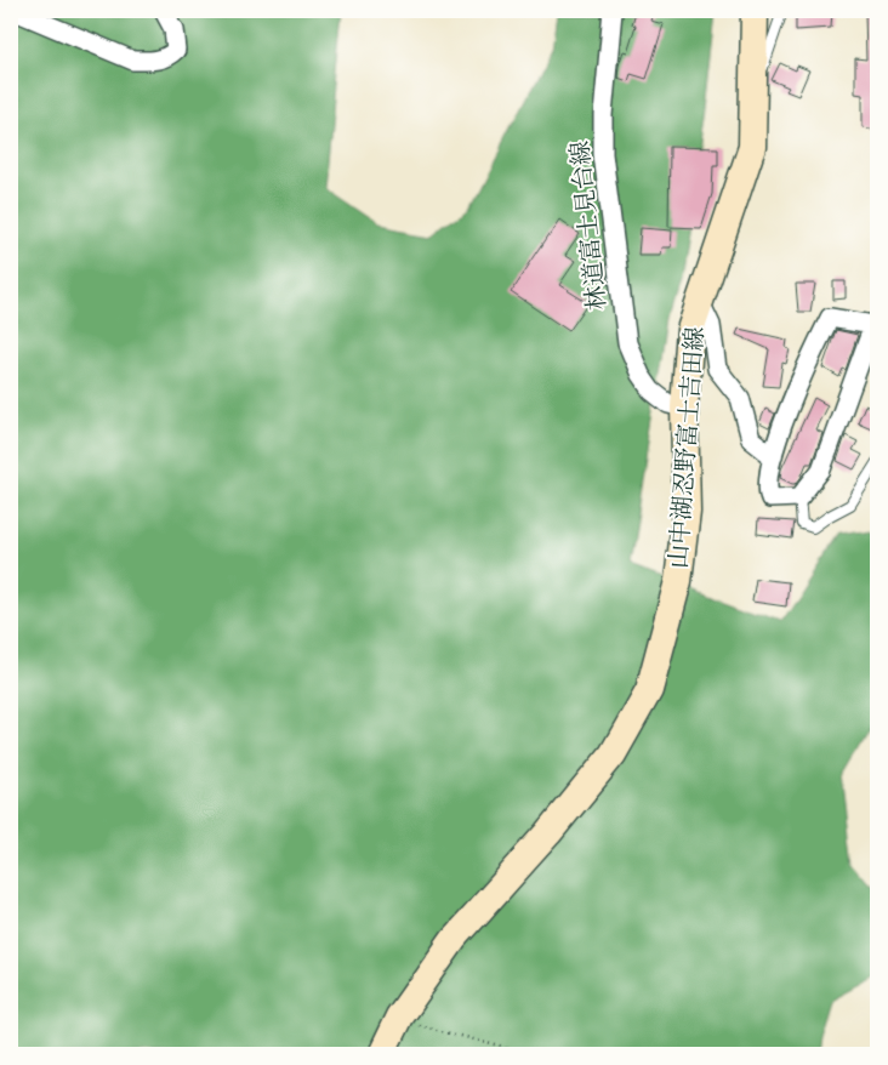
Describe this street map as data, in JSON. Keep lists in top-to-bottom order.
{
  "streets": {
    "main road": ["山中湖忍野富士吉田線"],
    "street": ["林道富士見台線"]
  },
  "crossings": [
    ["林道富士見台線", "山中湖忍野富士吉田線"]
  ]
}
